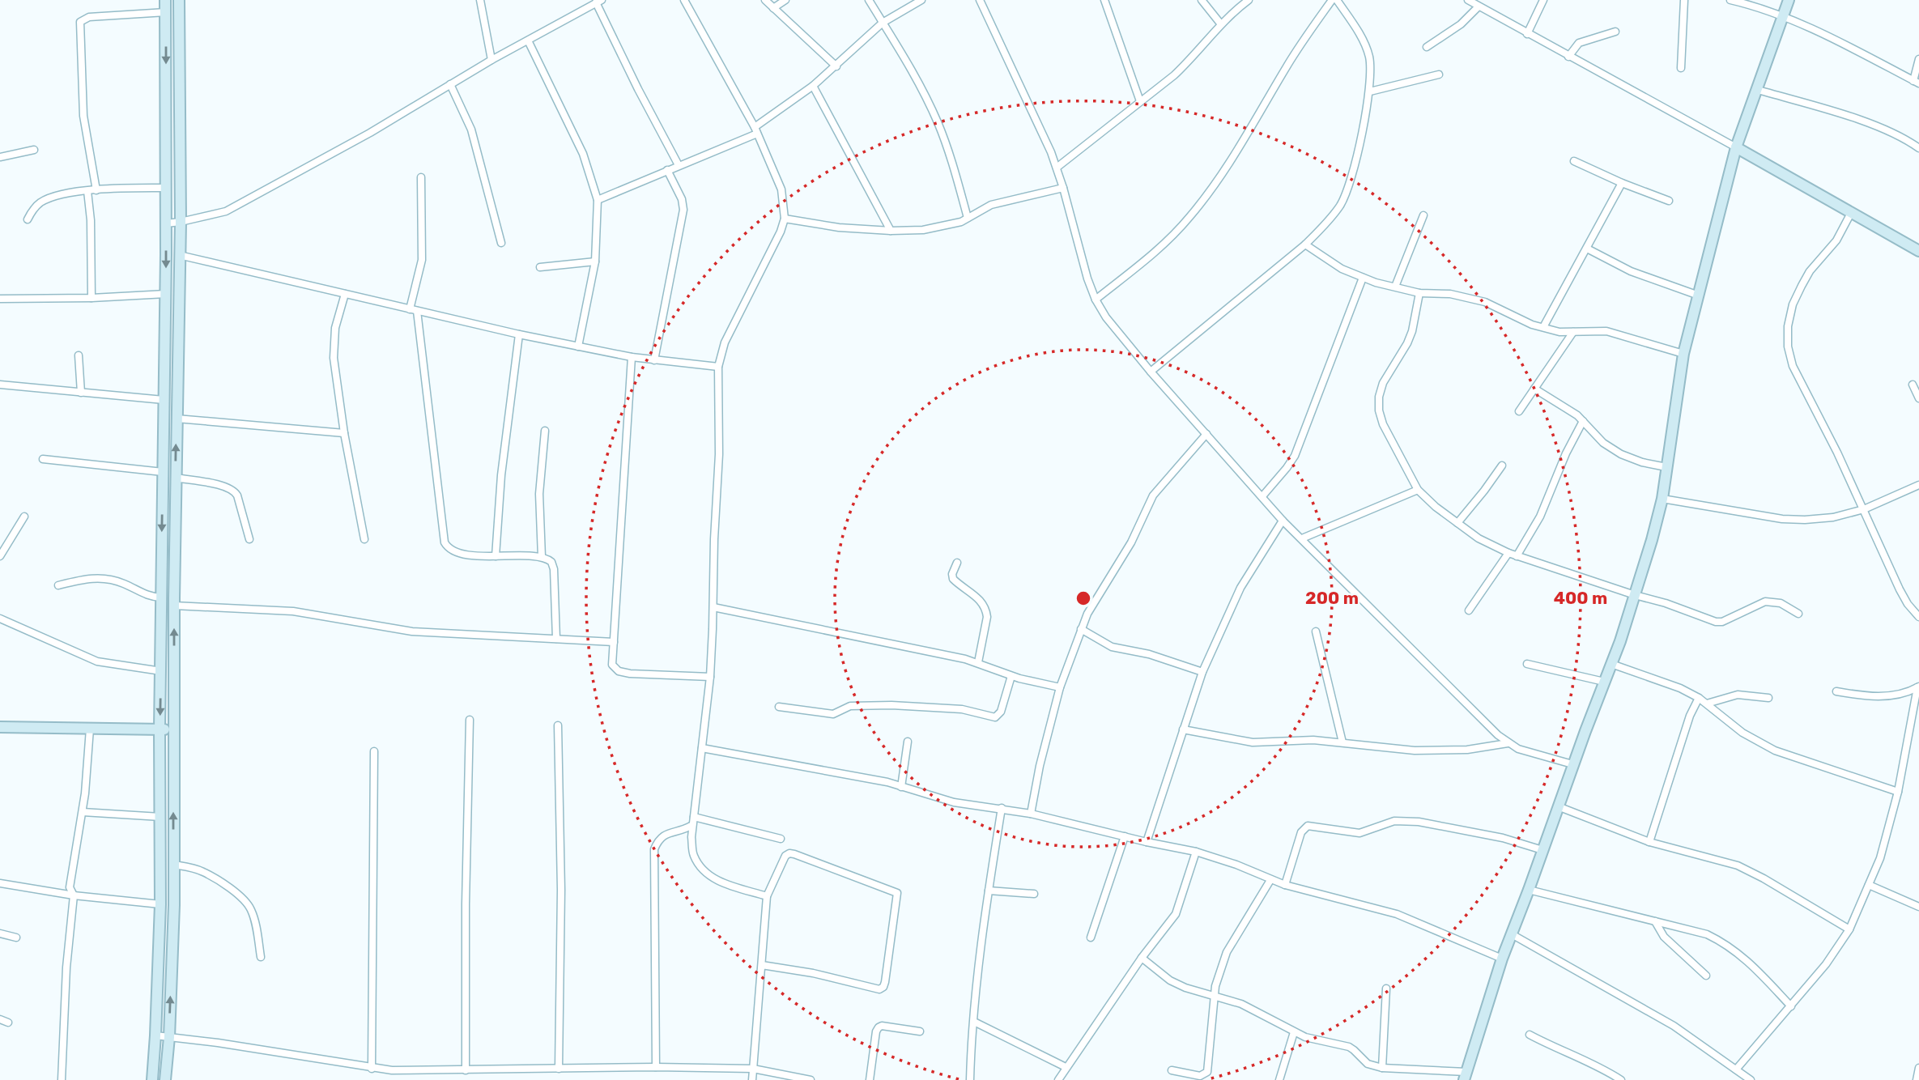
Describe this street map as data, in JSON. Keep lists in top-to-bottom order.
{
  "rings": ["200 m", "400 m"]
}
